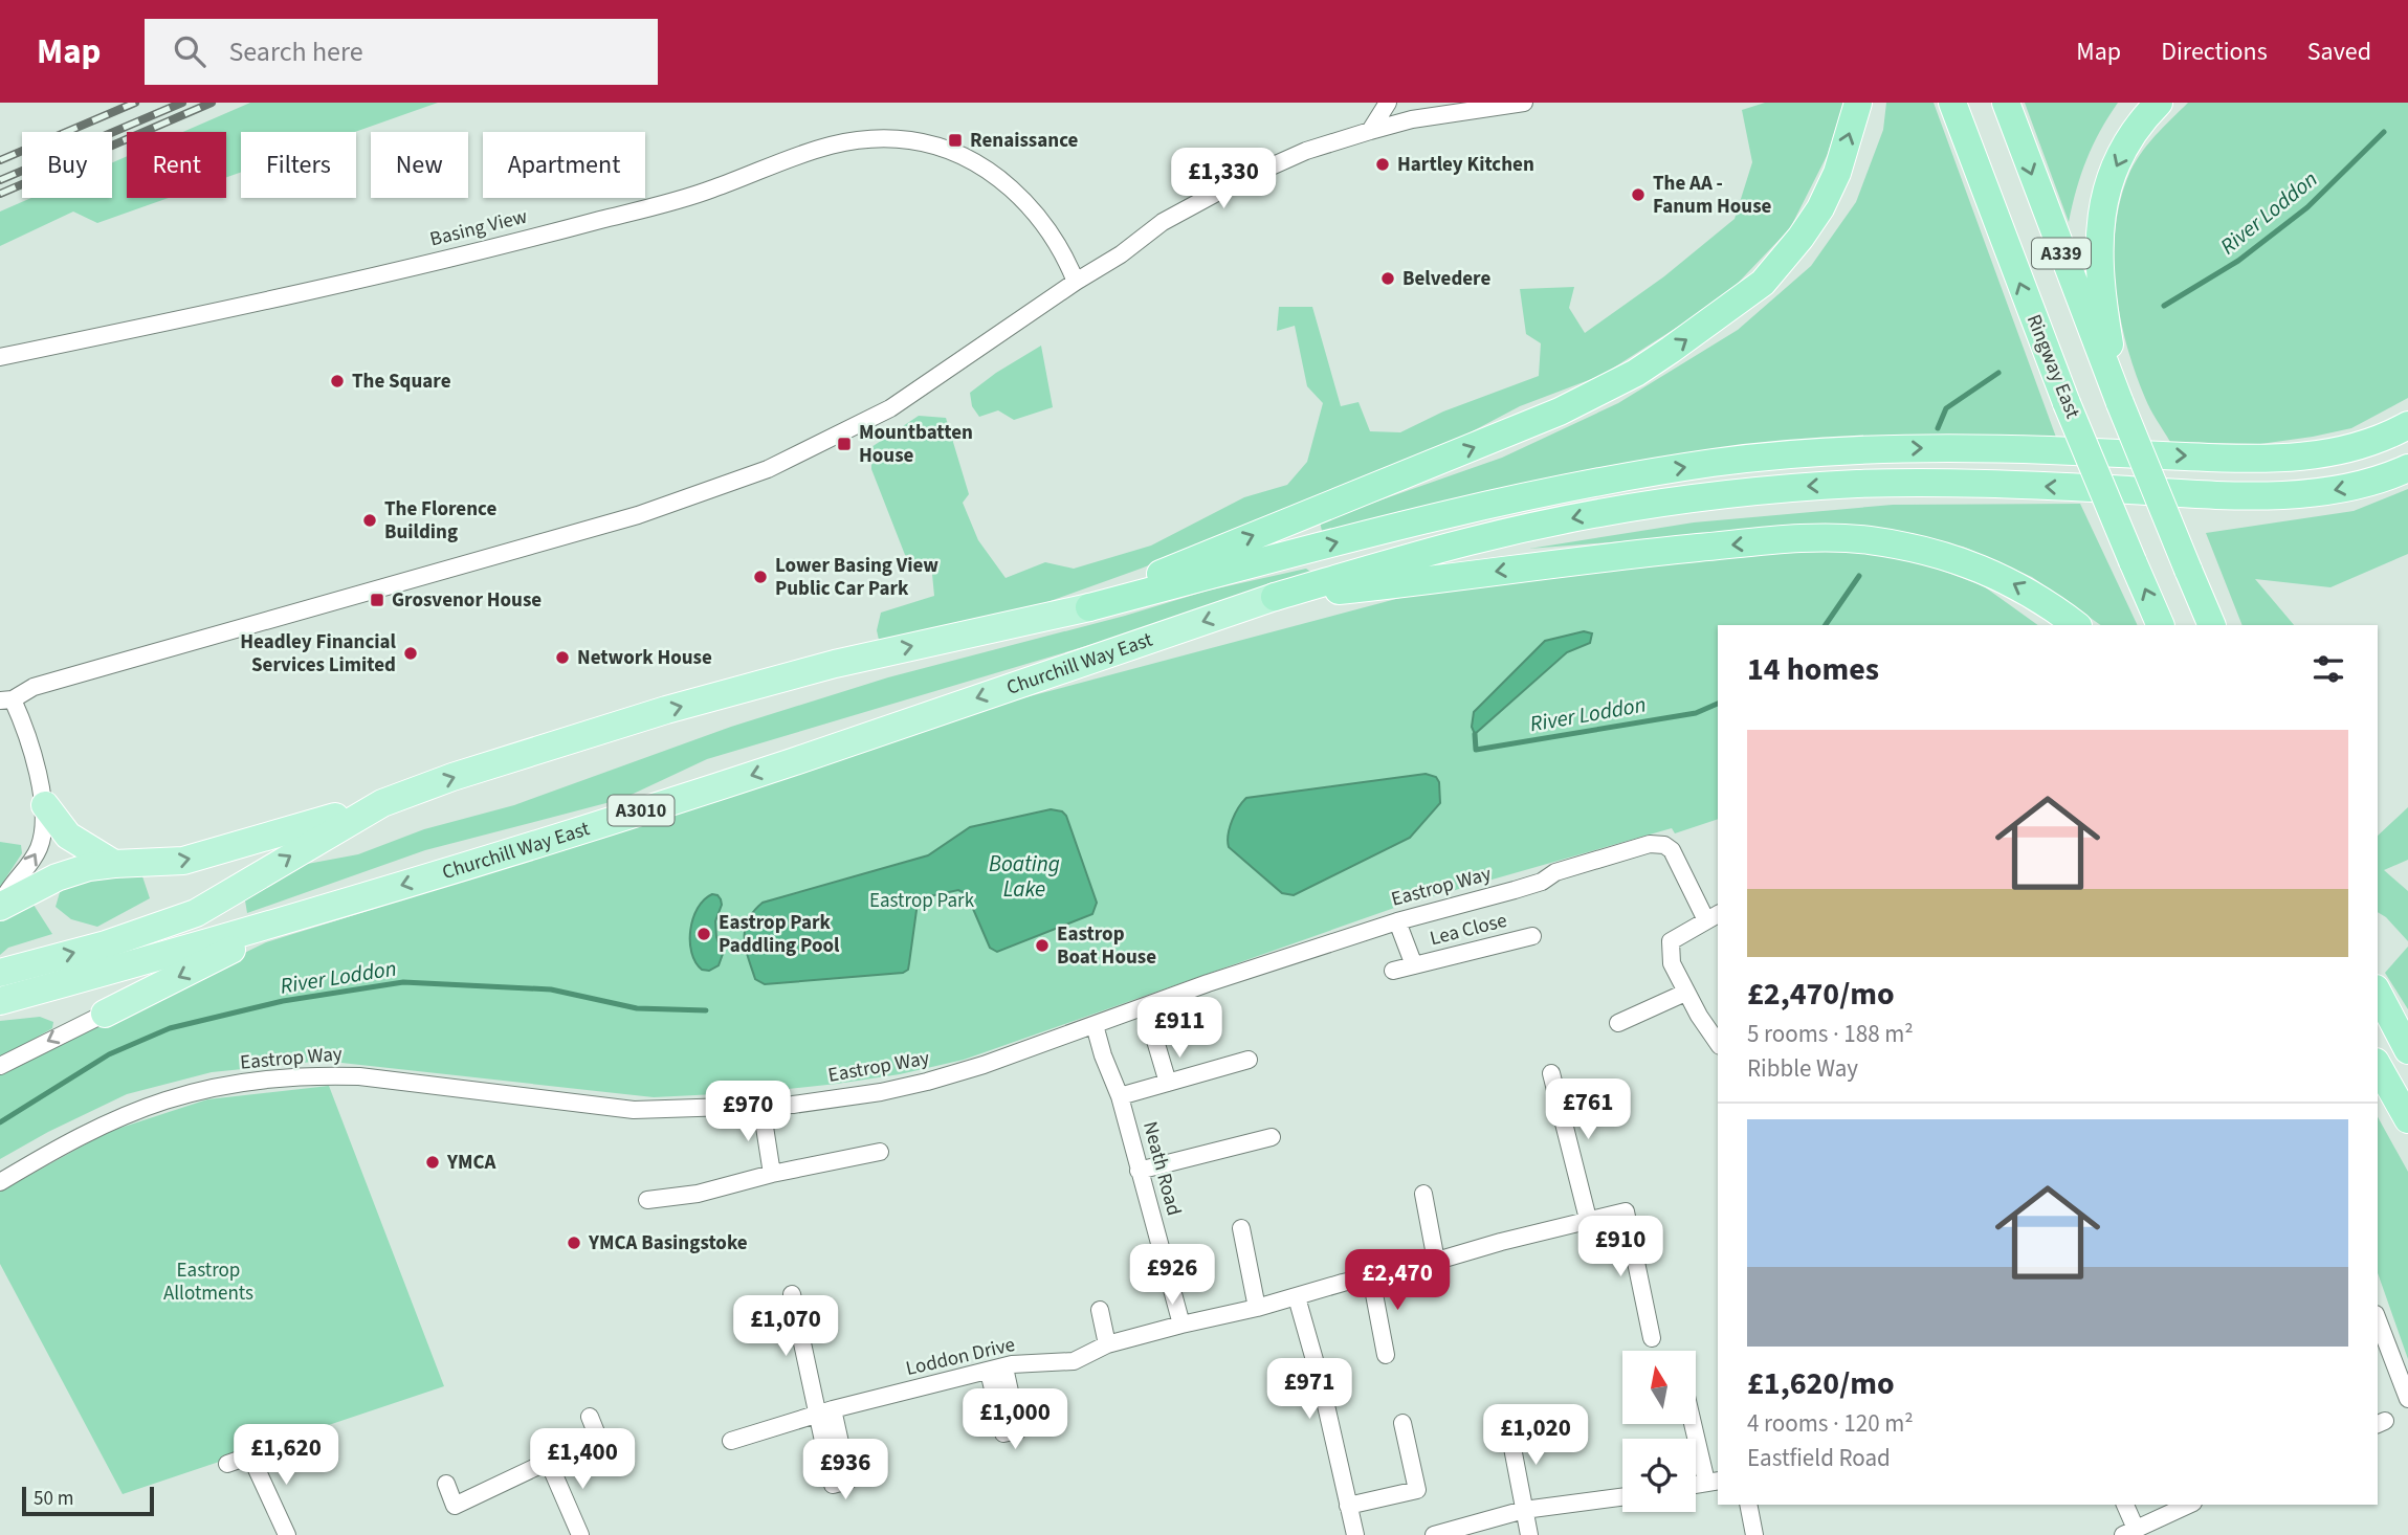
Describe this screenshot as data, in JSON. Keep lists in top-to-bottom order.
{
  "streets": {
    "highway": ["A339", "Ringway East"],
    "main road": ["Churchill Way East", "A3010"],
    "street": [
      "Basing View",
      "Eastrop Way",
      "Lea Close",
      "Neath Road",
      "Loddon Drive"
    ]
  },
  "crossings": [
    ["Eastrop Way", "Lea Close"],
    ["Eastrop Way", "Neath Road"],
    ["Neath Road", "Loddon Drive"]
  ],
  "water": ["River Loddon", "Boating Lake"],
  "parks": ["Eastrop Park", "Eastrop Allotments"],
  "places": {
    "transit": ["Renaissance", "Mountbatten House", "Grosvenor House"],
    "other": [
      "Hartley Kitchen",
      "The AA - Fanum House",
      "Belvedere",
      "The Square",
      "The Florence Building",
      "Lower Basing View Public Car Park",
      "Headley Financial Services Limited",
      "Network House",
      "Eastrop Park Paddling Pool",
      "Eastrop Boat House",
      "YMCA",
      "YMCA Basingstoke"
    ]
  },
  "scale_bar": "50 m",
  "north": "top",
  "page": {
    "header": "Map",
    "search": "Search here",
    "nav": ["Map", "Directions", "Saved"],
    "chip": [
      "Buy",
      "Rent",
      "Filters",
      "New",
      "Apartment"
    ],
    "price": [
      "£1,330",
      "£911",
      "£761",
      "£970",
      "£910",
      "£926",
      "£2,470",
      "£1,070",
      "£971",
      "£1,000",
      "£1,020",
      "£1,620",
      "£1,400",
      "£936"
    ],
    "heading": "14 homes",
    "list": [
      {
        "name": "£2,470/mo",
        "note": "5 rooms · 188 m² · Ribble Way"
      },
      {
        "name": "£1,620/mo",
        "note": "4 rooms · 120 m² · Eastfield Road"
      }
    ],
    "scale": "50 m"
  }
}
